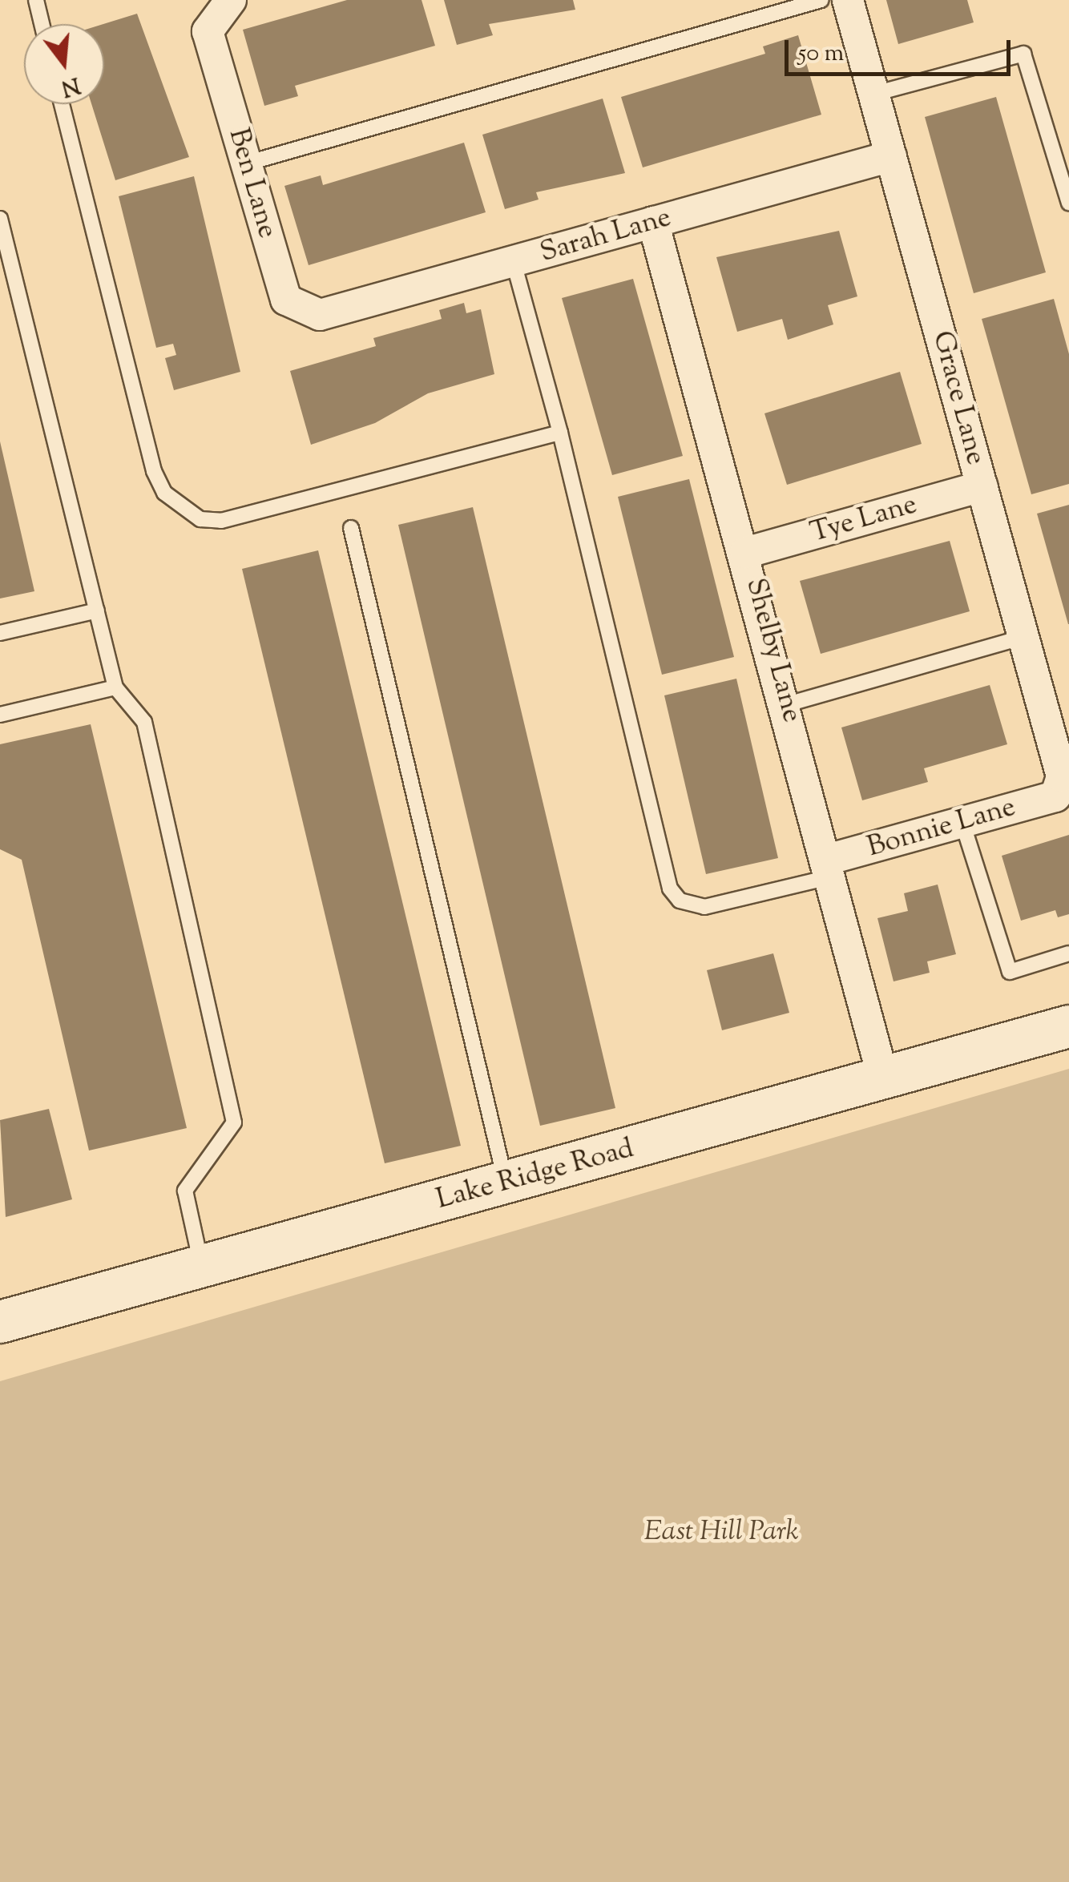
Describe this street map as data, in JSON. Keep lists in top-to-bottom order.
{
  "streets": {
    "street": [
      "Ben Lane",
      "Sarah Lane",
      "Grace Lane",
      "Tye Lane",
      "Shelby Lane",
      "Bonnie Lane",
      "Lake Ridge Road"
    ]
  },
  "crossings": [
    ["Ben Lane", "Sarah Lane"],
    ["Sarah Lane", "Grace Lane"],
    ["Sarah Lane", "Shelby Lane"],
    ["Grace Lane", "Tye Lane"],
    ["Grace Lane", "Bonnie Lane"],
    ["Tye Lane", "Shelby Lane"],
    ["Shelby Lane", "Bonnie Lane"],
    ["Shelby Lane", "Lake Ridge Road"]
  ],
  "parks": ["East Hill Park"],
  "scale_bar": "50 m",
  "north": "bottom"
}
